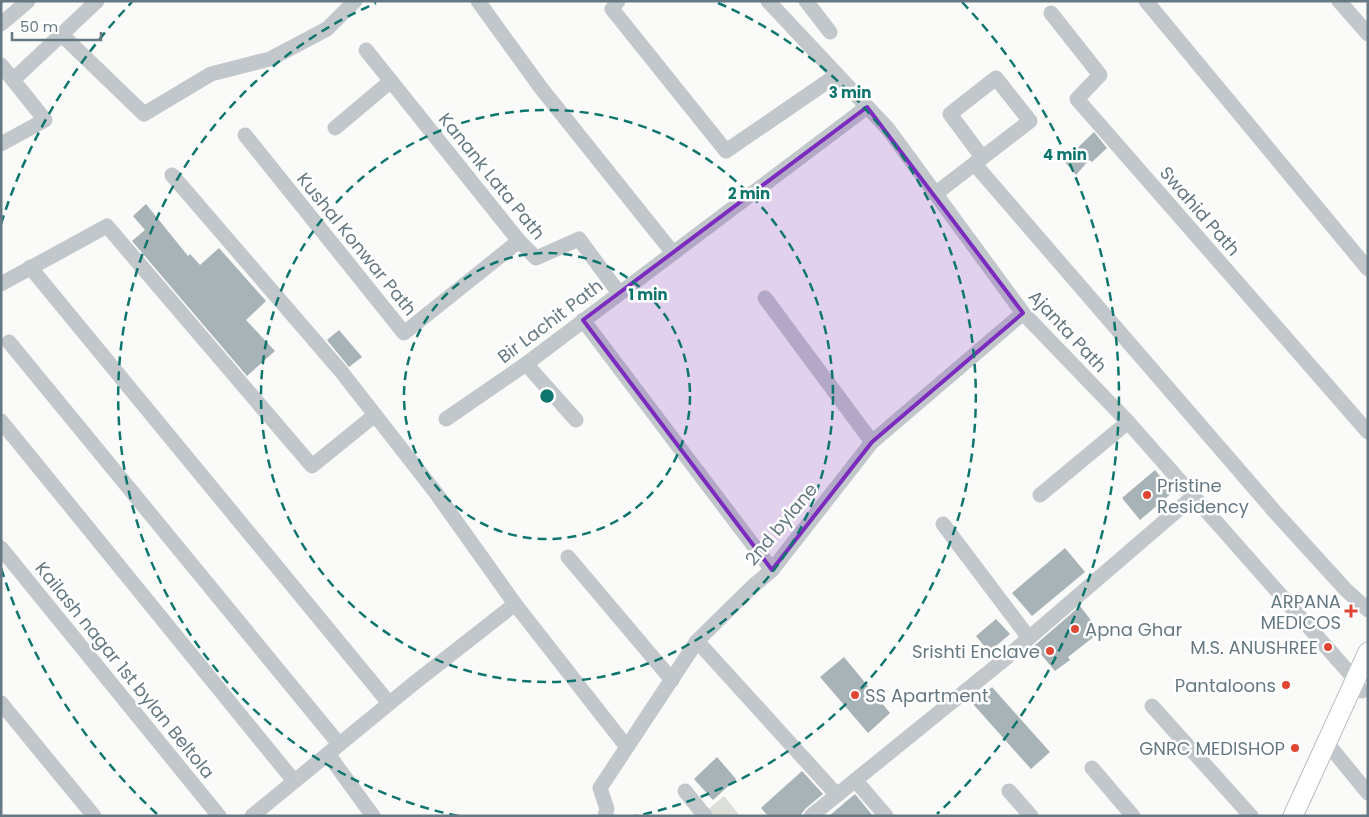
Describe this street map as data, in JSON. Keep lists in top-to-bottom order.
{
  "streets": {
    "street": [
      "Kanank Lata Path",
      "Swahid Path",
      "Kushal Konwar Path",
      "Bir Lachit Path",
      "Ajanta Path",
      "2nd bylane",
      "Kailash nagar 1st bylan Beltola"
    ]
  },
  "crossings": [
    ["Kanank Lata Path", "Kushal Konwar Path"],
    ["Kanank Lata Path", "Bir Lachit Path"],
    ["Bir Lachit Path", "Ajanta Path"],
    ["Ajanta Path", "2nd bylane"]
  ],
  "places": {
    "other": [
      "Pristine Residency",
      "Apna Ghar",
      "M.S. ANUSHREE",
      "Srishti Enclave",
      "Pantaloons",
      "SS Apartment",
      "GNRC MEDISHOP"
    ],
    "health": ["ARPANA MEDICOS"]
  },
  "scale_bar": "50 m",
  "rings": [
    "3 min",
    "4 min",
    "2 min",
    "1 min"
  ]
}
